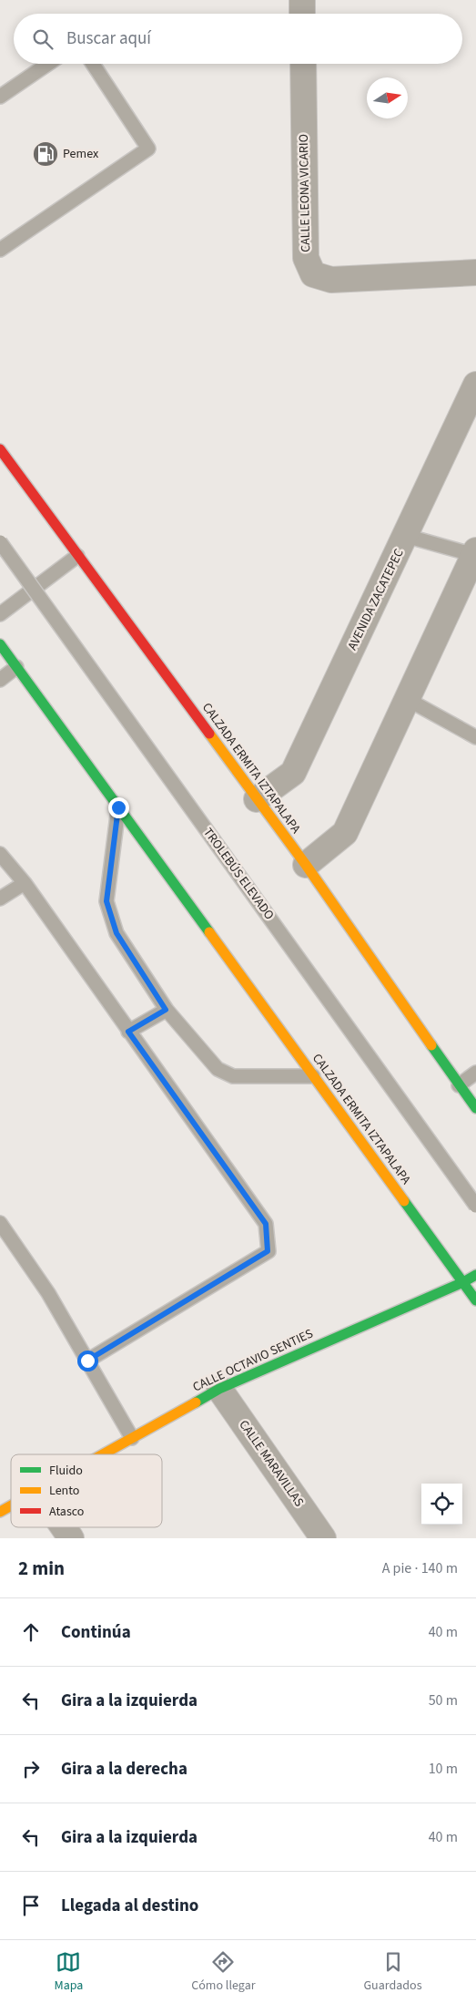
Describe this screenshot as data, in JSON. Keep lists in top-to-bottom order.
{
  "streets": {
    "main road": ["CALZADA ERMITA IZTAPALAPA", "CALLE OCTAVIO SENTIES"],
    "street": ["CALLE LEONA VICARIO", "AVENIDA ZACATEPEC", "CALLE MARAVILLAS"],
    "lane": ["TROLEBÚS ELEVADO"]
  },
  "crossings": [
    ["AVENIDA ZACATEPEC", "CALZADA ERMITA IZTAPALAPA"],
    ["CALZADA ERMITA IZTAPALAPA", "CALLE OCTAVIO SENTIES"],
    ["CALLE OCTAVIO SENTIES", "CALLE MARAVILLAS"]
  ],
  "places": {
    "fuel station": ["Pemex"]
  },
  "legend": ["Fluido", "Lento", "Atasco"],
  "north": "right",
  "page": {
    "search": "Buscar aquí",
    "heading": ["2 min", "A pie · 140 m"],
    "list": [
      ["Continúa", "40 m"],
      ["Gira a la izquierda", "50 m"],
      ["Gira a la derecha", "10 m"],
      ["Gira a la izquierda", "40 m"],
      "Llegada al destino"
    ],
    "nav": ["Mapa", "Cómo llegar", "Guardados"]
  }
}
